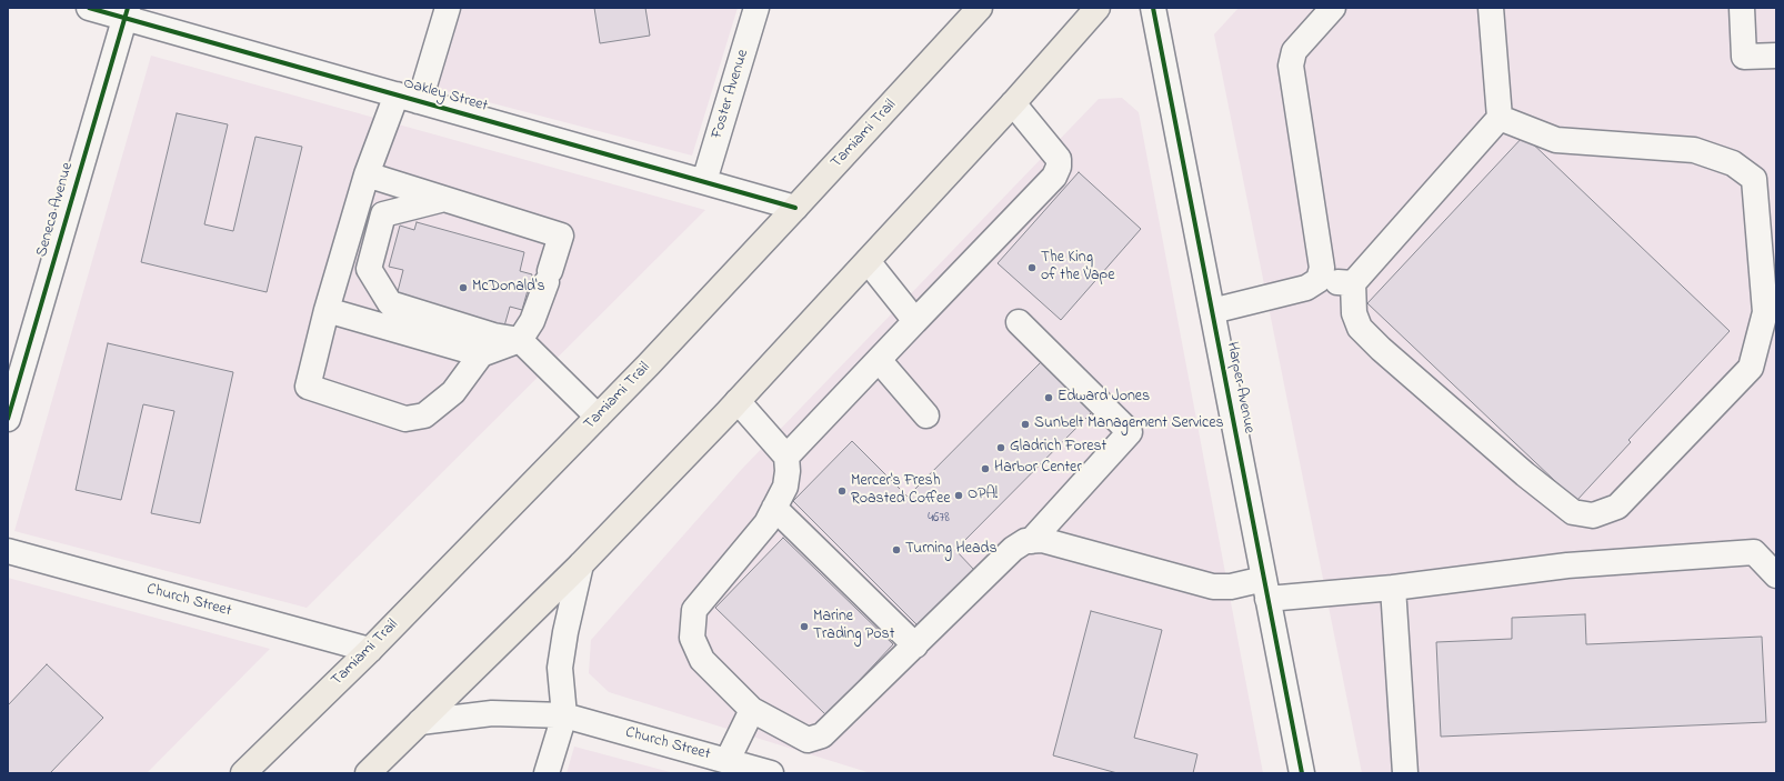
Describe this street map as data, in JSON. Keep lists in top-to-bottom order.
{
  "streets": {
    "main road": ["Tamiami Trail"],
    "street": [
      "Foster Avenue",
      "Oakley Street",
      "Seneca Avenue",
      "Harper Avenue",
      "Church Street"
    ]
  },
  "crossings": [
    ["Foster Avenue", "Oakley Street"],
    ["Oakley Street", "Tamiami Trail"],
    ["Oakley Street", "Seneca Avenue"],
    ["Tamiami Trail", "Church Street"]
  ],
  "places": [
    "The King of the Vape",
    "McDonald's",
    "Edward Jones",
    "Sunbelt Management Services",
    "Gladrich Forest",
    "Harbor Center",
    "Mercer's Fresh Roasted Coffee",
    "OPA!",
    "Turning Heads",
    "Marine Trading Post"
  ],
  "house_numbers": ["4678"]
}
